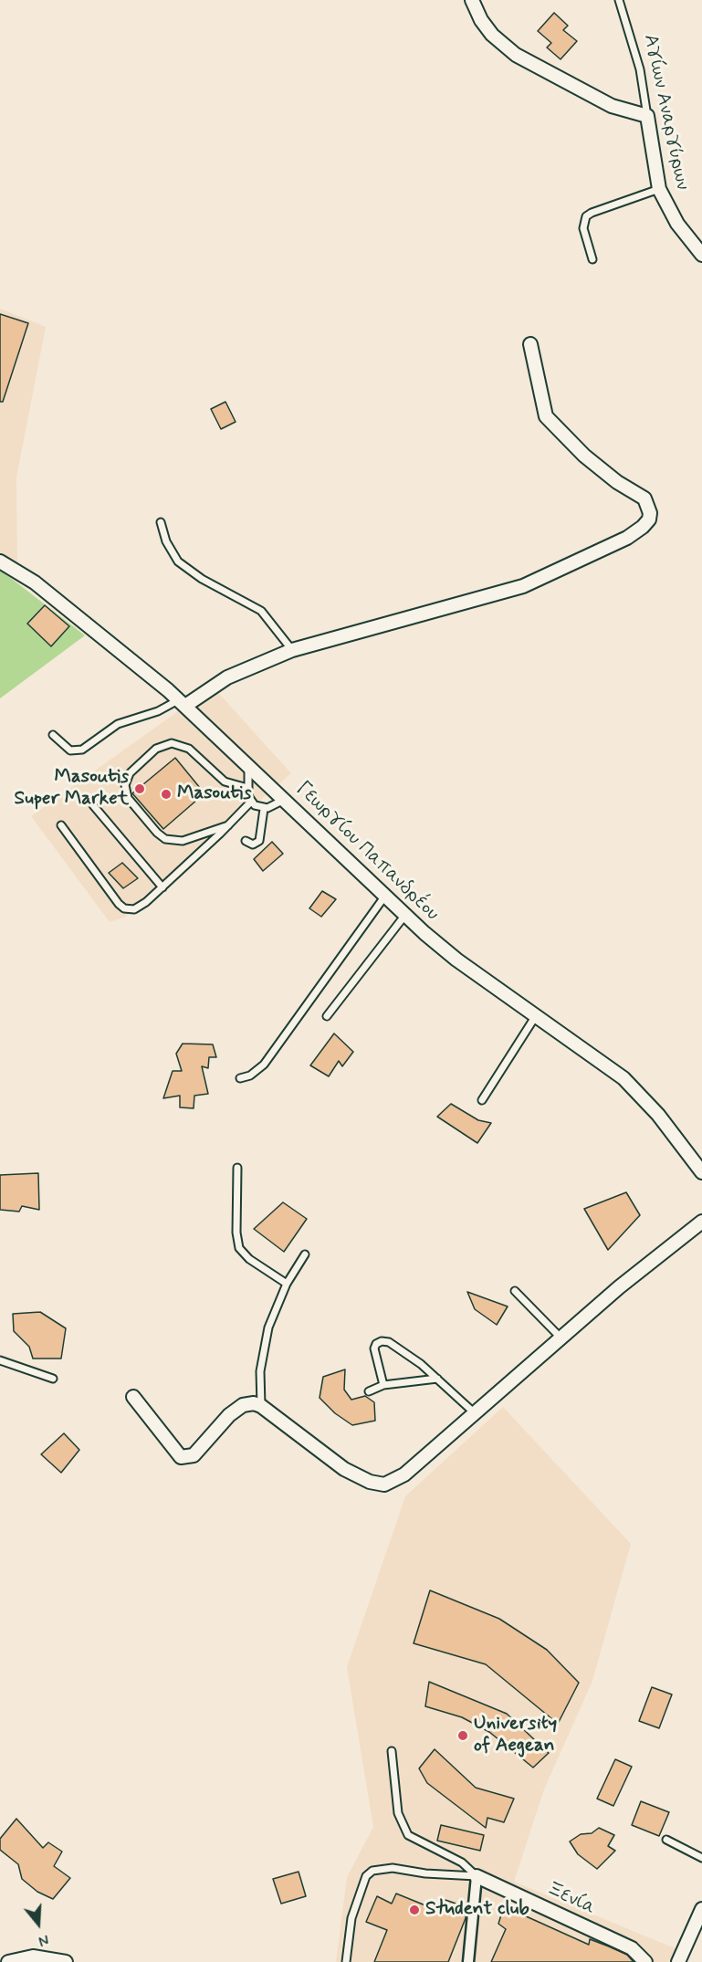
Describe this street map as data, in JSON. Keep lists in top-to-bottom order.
{
  "streets": {
    "street": ["Αγίων Αναργύρων", "Γεωργίου Παπανδρέου", "Ξενία"]
  },
  "places": [
    "Masoutis Super Market",
    "Masoutis",
    "University of Aegean",
    "Student club"
  ],
  "north": "bottom"
}
